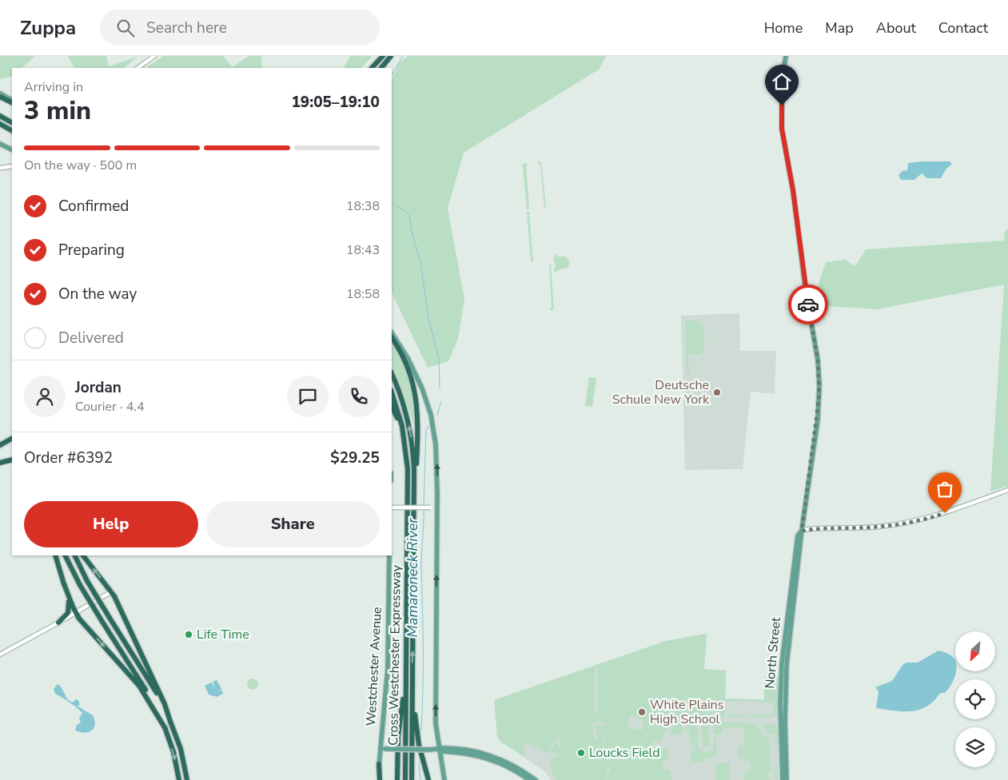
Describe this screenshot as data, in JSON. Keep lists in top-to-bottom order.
{
  "streets": {
    "highway": ["Cross Westchester Expressway"],
    "main road": ["North Street", "Westchester Avenue"]
  },
  "water": ["Mamaroneck River"],
  "places": [
    "Deutsche Schule New York",
    "Life Time",
    "White Plains High School",
    "Loucks Field"
  ],
  "north": "bottom left",
  "page": {
    "header": "Zuppa",
    "search": "Search here",
    "nav": [
      "Home",
      "Map",
      "About",
      "Contact"
    ],
    "heading": ["3 min", "Arriving in", "19:05–19:10"],
    "panel": [
      "Jordan",
      "Courier · 4.4",
      "Order #6392",
      "$29.25"
    ],
    "bar": "On the way · 500 m",
    "list": [
      ["Confirmed", "18:38"],
      ["Preparing", "18:43"],
      ["On the way", "18:58"],
      "Delivered"
    ],
    "buttons": ["Help", "Share"]
  }
}
